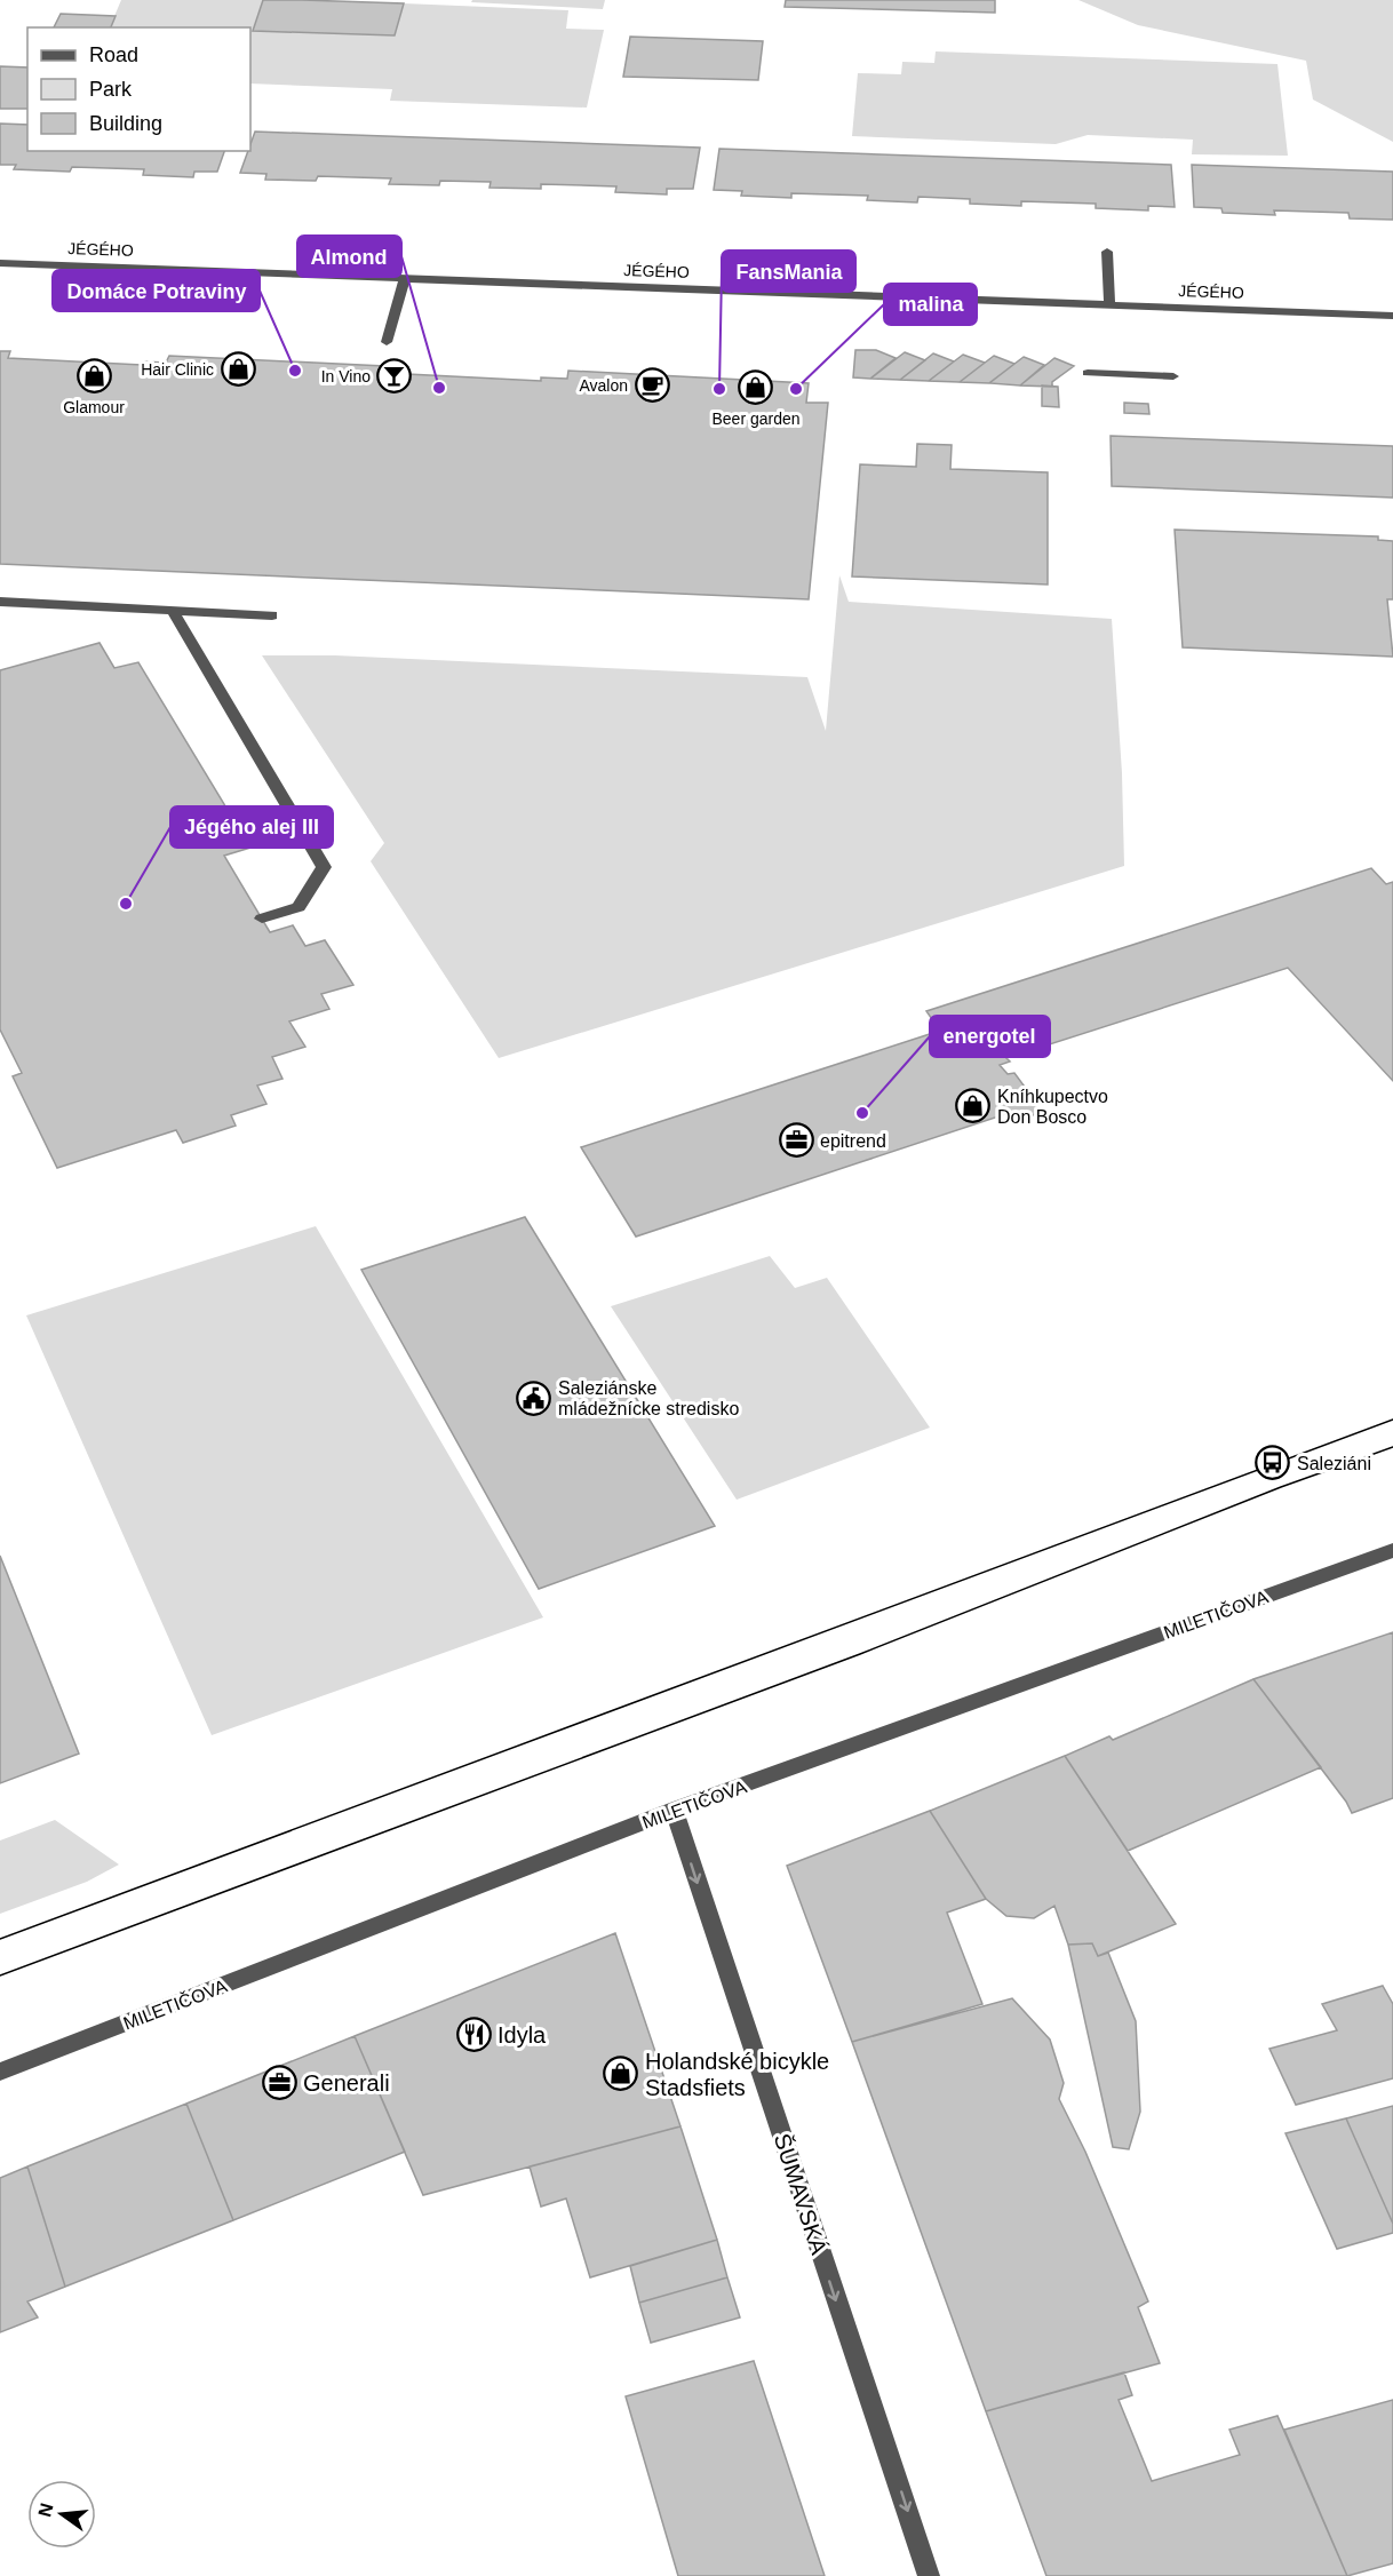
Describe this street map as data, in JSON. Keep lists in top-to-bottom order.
{
  "streets": {
    "street": ["JÉGÉHO", "MILETIČOVA", "ŠUMAVSKÁ"]
  },
  "crossings": [
    ["MILETIČOVA", "ŠUMAVSKÁ"]
  ],
  "one_way": ["ŠUMAVSKÁ"],
  "places": {
    "shop": [
      "Hair Clinic",
      "Glamour",
      "Beer garden",
      "Kníhkupectvo Don Bosco",
      "Holandské bicykle Stadsfiets"
    ],
    "other": [
      "Domáce Potraviny",
      "Almond",
      "FansMania",
      "malina",
      "Jégého alej III",
      "energotel"
    ],
    "bar": ["In Vino"],
    "cafe": ["Avalon"],
    "office": ["epitrend", "Generali"],
    "public building": ["Saleziánske mládežnícke stredisko"],
    "bus stop": ["Saleziáni"],
    "restaurant": ["Idyla"]
  },
  "legend": ["Road", "Park", "Building"],
  "north": "left"
}
